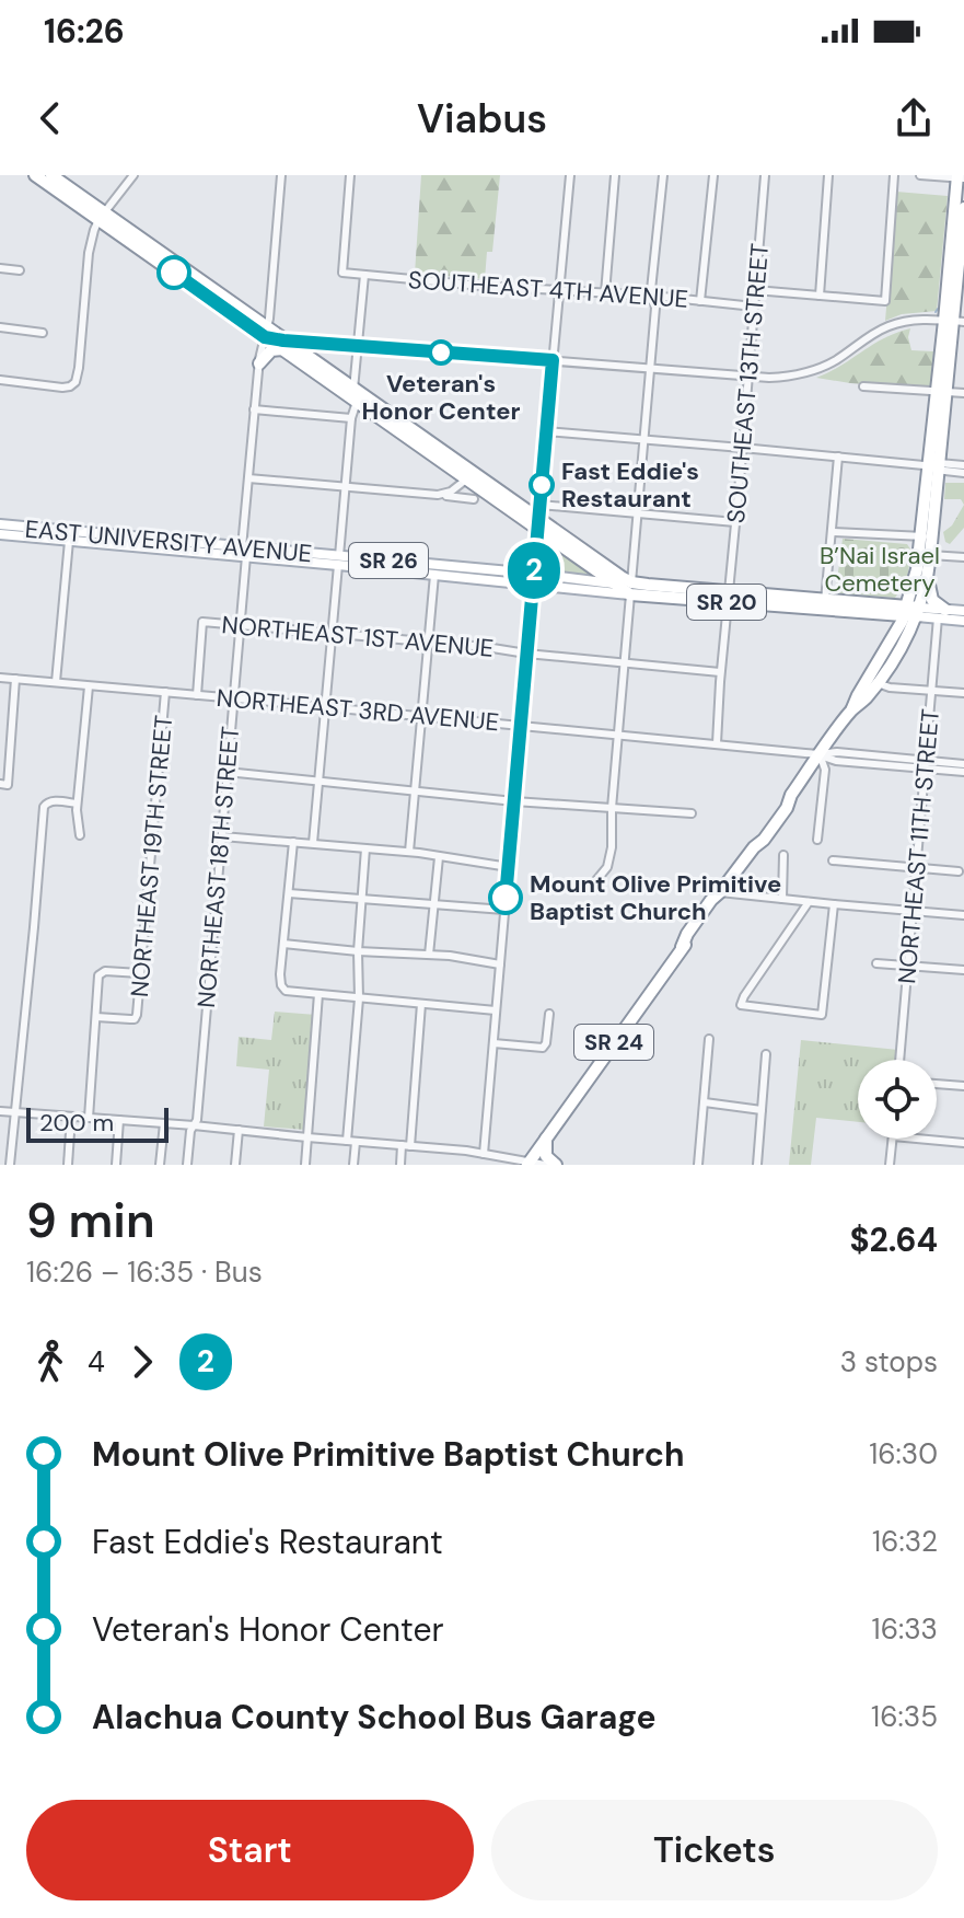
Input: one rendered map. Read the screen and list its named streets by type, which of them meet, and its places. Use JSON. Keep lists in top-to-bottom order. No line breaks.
{"streets":{"highway":["EAST UNIVERSITY AVENUE","SR 20","SR 24"],"main road":["SR 26"],"street":["SOUTHEAST 4TH AVENUE","SOUTHEAST 13TH STREET","NORTHEAST 1ST AVENUE","NORTHEAST 3RD AVENUE","NORTHEAST 11TH STREET","NORTHEAST 19TH STREET","NORTHEAST 18TH STREET"]},"crossings":[["SOUTHEAST 4TH AVENUE","SOUTHEAST 13TH STREET"],["SOUTHEAST 13TH STREET","EAST UNIVERSITY AVENUE"],["SOUTHEAST 13TH STREET","NORTHEAST 1ST AVENUE"],["SOUTHEAST 13TH STREET","NORTHEAST 3RD AVENUE"],["EAST UNIVERSITY AVENUE","SR 20"],["EAST UNIVERSITY AVENUE","NORTHEAST 11TH STREET"],["EAST UNIVERSITY AVENUE","NORTHEAST 18TH STREET"],["EAST UNIVERSITY AVENUE","SR 24"],["SR 20","NORTHEAST 18TH STREET"],["NORTHEAST 1ST AVENUE","NORTHEAST 3RD AVENUE"],["NORTHEAST 1ST AVENUE","NORTHEAST 18TH STREET"],["NORTHEAST 3RD AVENUE","NORTHEAST 11TH STREET"],["NORTHEAST 3RD AVENUE","NORTHEAST 19TH STREET"],["NORTHEAST 3RD AVENUE","NORTHEAST 18TH STREET"],["NORTHEAST 3RD AVENUE","SR 24"]],"parks":["B’Nai Israel Cemetery"],"places":["Veteran's Honor Center","Fast Eddie's Restaurant","Mount Olive Primitive Baptist Church"],"lines":["bus line 2"],"scale_bar":"200 m","page":{"status":"16:26","header":"Viabus","on_map":"2","scale":"200 m","heading":["9 min","16:26 – 16:35 · Bus","$2.64"],"legs":["4","2","3 stops"],"list":[{"name":"Mount Olive Primitive Baptist Church","value":"16:30"},{"name":"Fast Eddie's Restaurant","value":"16:32"},{"name":"Veteran's Honor Center","value":"16:33"},{"name":"Alachua County School Bus Garage","value":"16:35"}],"buttons":["Start","Tickets"]}}
